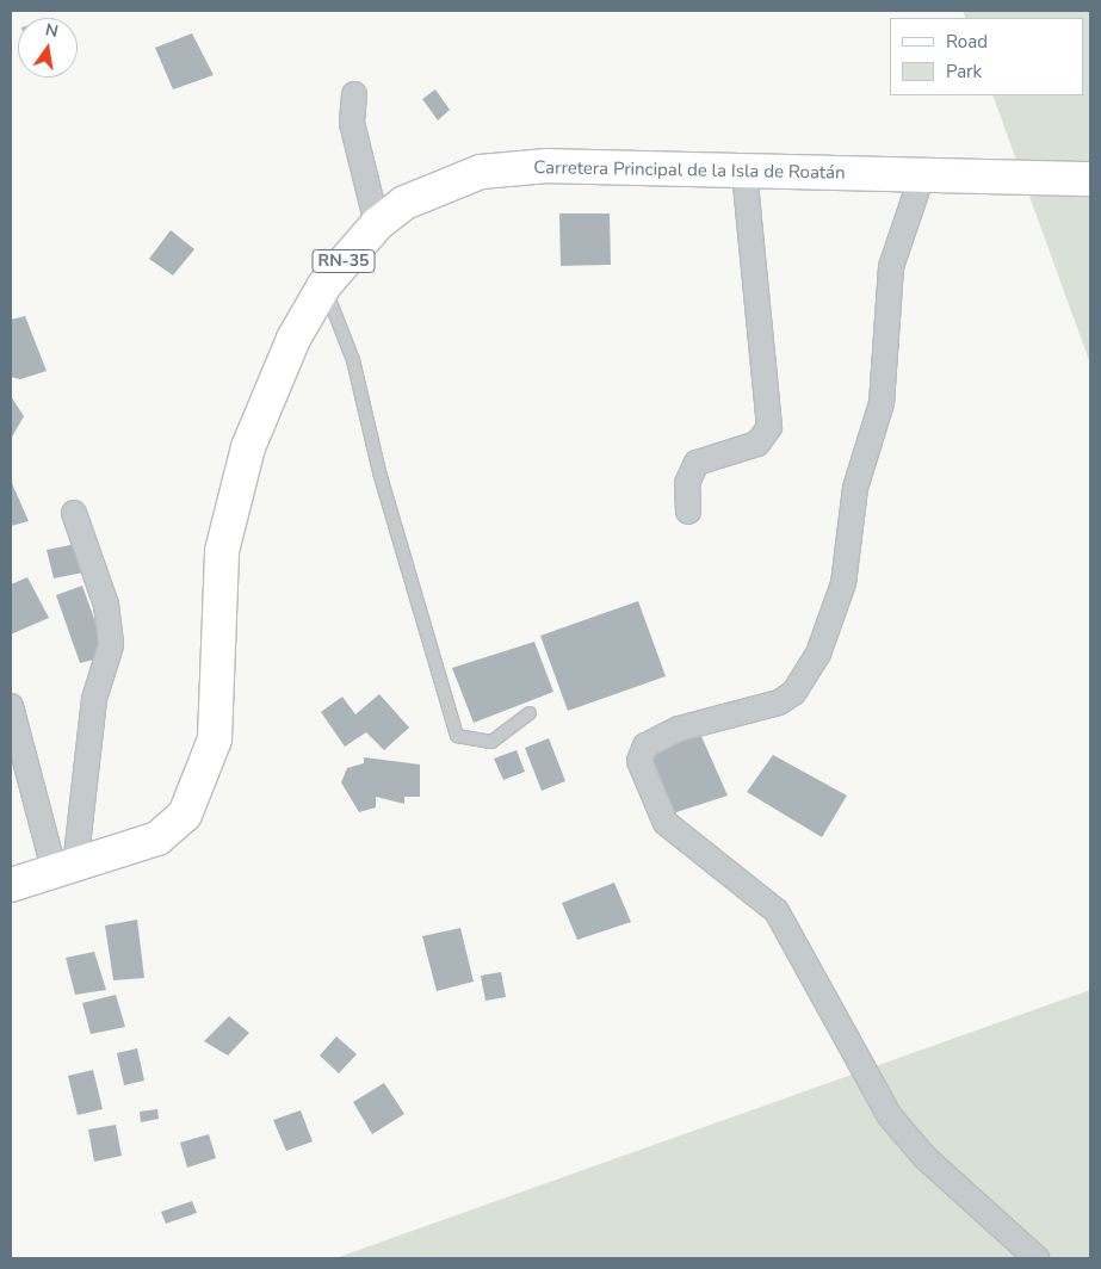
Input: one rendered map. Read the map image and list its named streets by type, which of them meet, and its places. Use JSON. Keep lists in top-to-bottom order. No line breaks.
{"streets":{"main road":["Carretera Principal de la Isla de Roatán","RN-35"]},"legend":["Road","Park"],"north":"top"}
